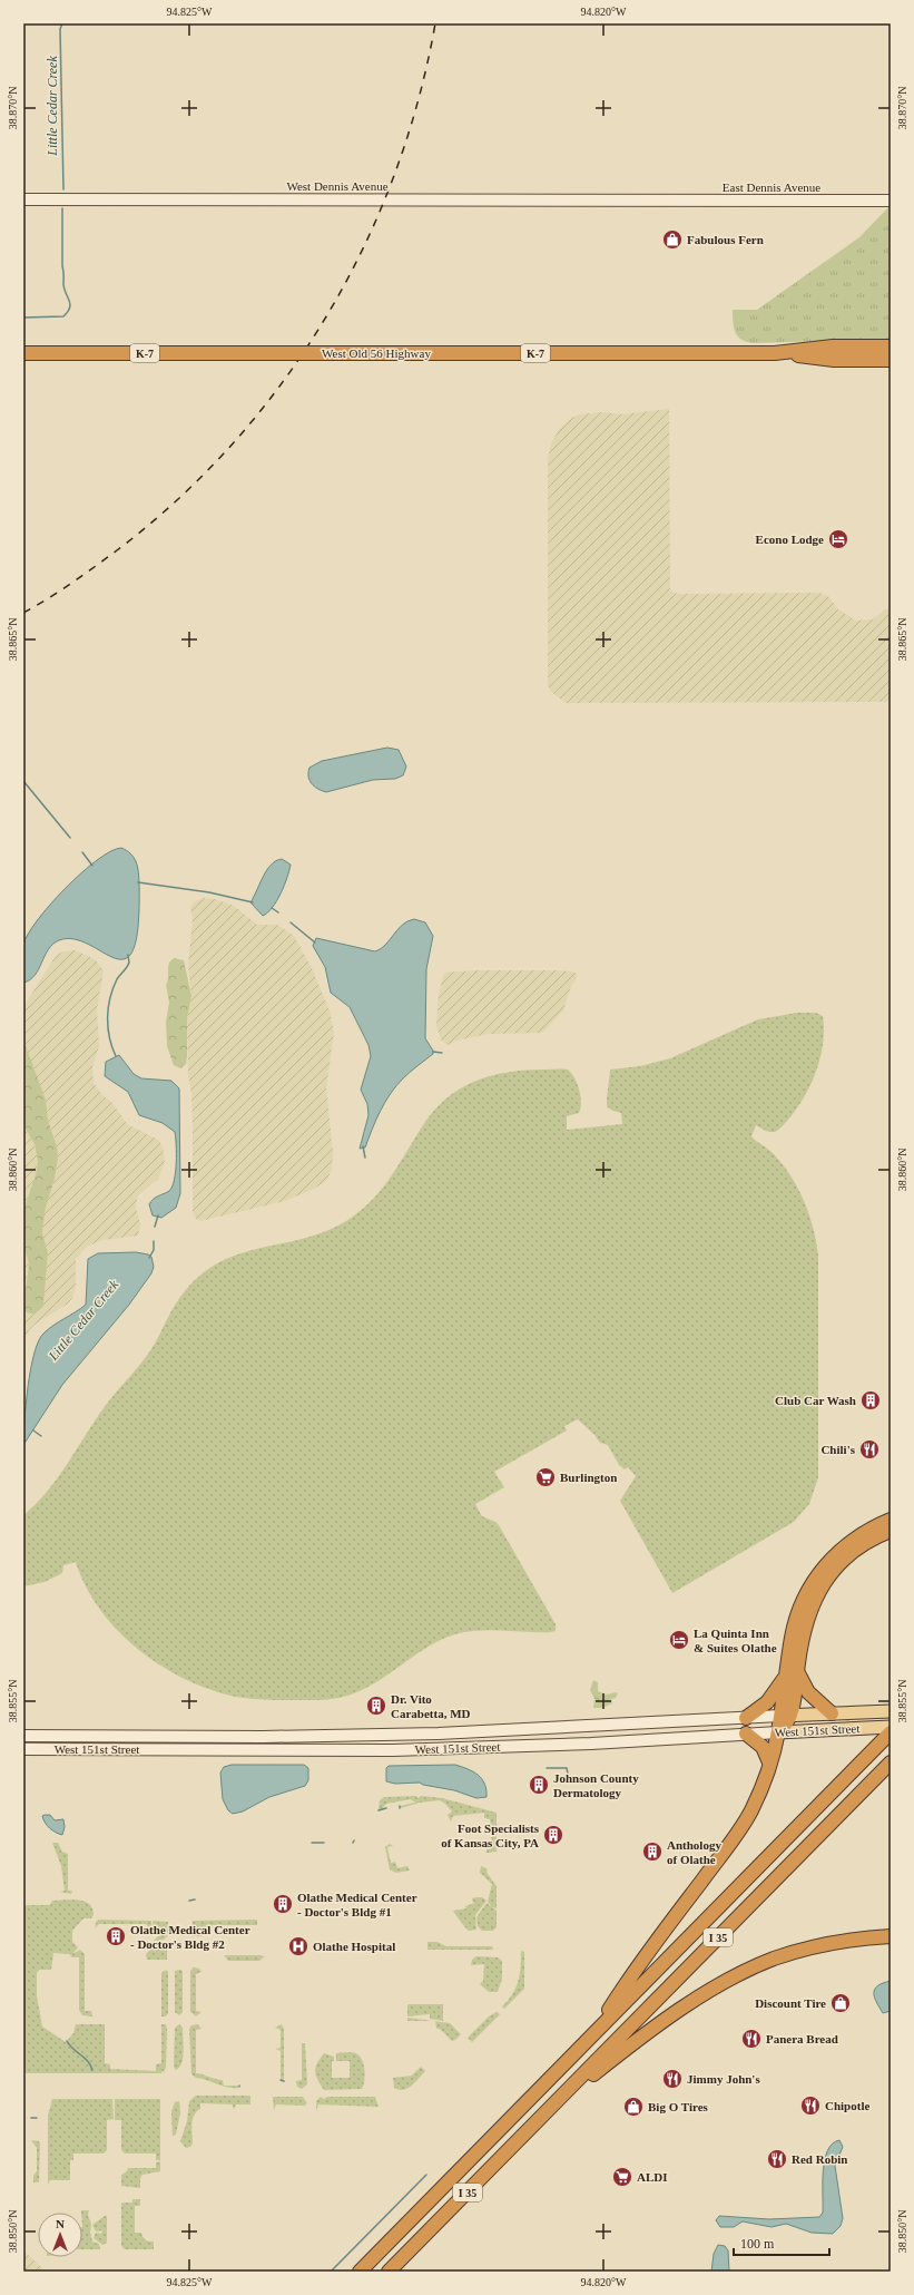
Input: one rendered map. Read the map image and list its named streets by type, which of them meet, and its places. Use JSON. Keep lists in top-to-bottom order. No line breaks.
{"streets":{"highway":["K-7","West Old 56 Highway","I 35"],"main road":["West Dennis Avenue","East Dennis Avenue","West 151st Street"]},"crossings":[["West Dennis Avenue","East Dennis Avenue"],["K-7","West Old 56 Highway"]],"water":["Little Cedar Creek"],"places":{"shop":["Fabulous Fern","Discount Tire","Big O Tires"],"hotel":["Econo Lodge","La Quinta Inn & Suites Olathe"],"building":["Club Car Wash","Dr. Vito Carabetta, MD","Johnson County Dermatology","Foot Specialists of Kansas City, PA","Anthology of Olathe","Olathe Medical Center - Doctor's Bldg #1","Olathe Medical Center - Doctor's Bldg #2"],"restaurant":["Chili's","Panera Bread","Jimmy John's","Chipotle","Red Robin"],"supermarket":["Burlington","ALDI"],"hospital":["Olathe Hospital"]},"scale_bar":"100 m","north":"top","coordinates":["94.825°W","94.820°W","38.870°N","38.865°N","38.860°N","38.855°N","38.850°N"]}
